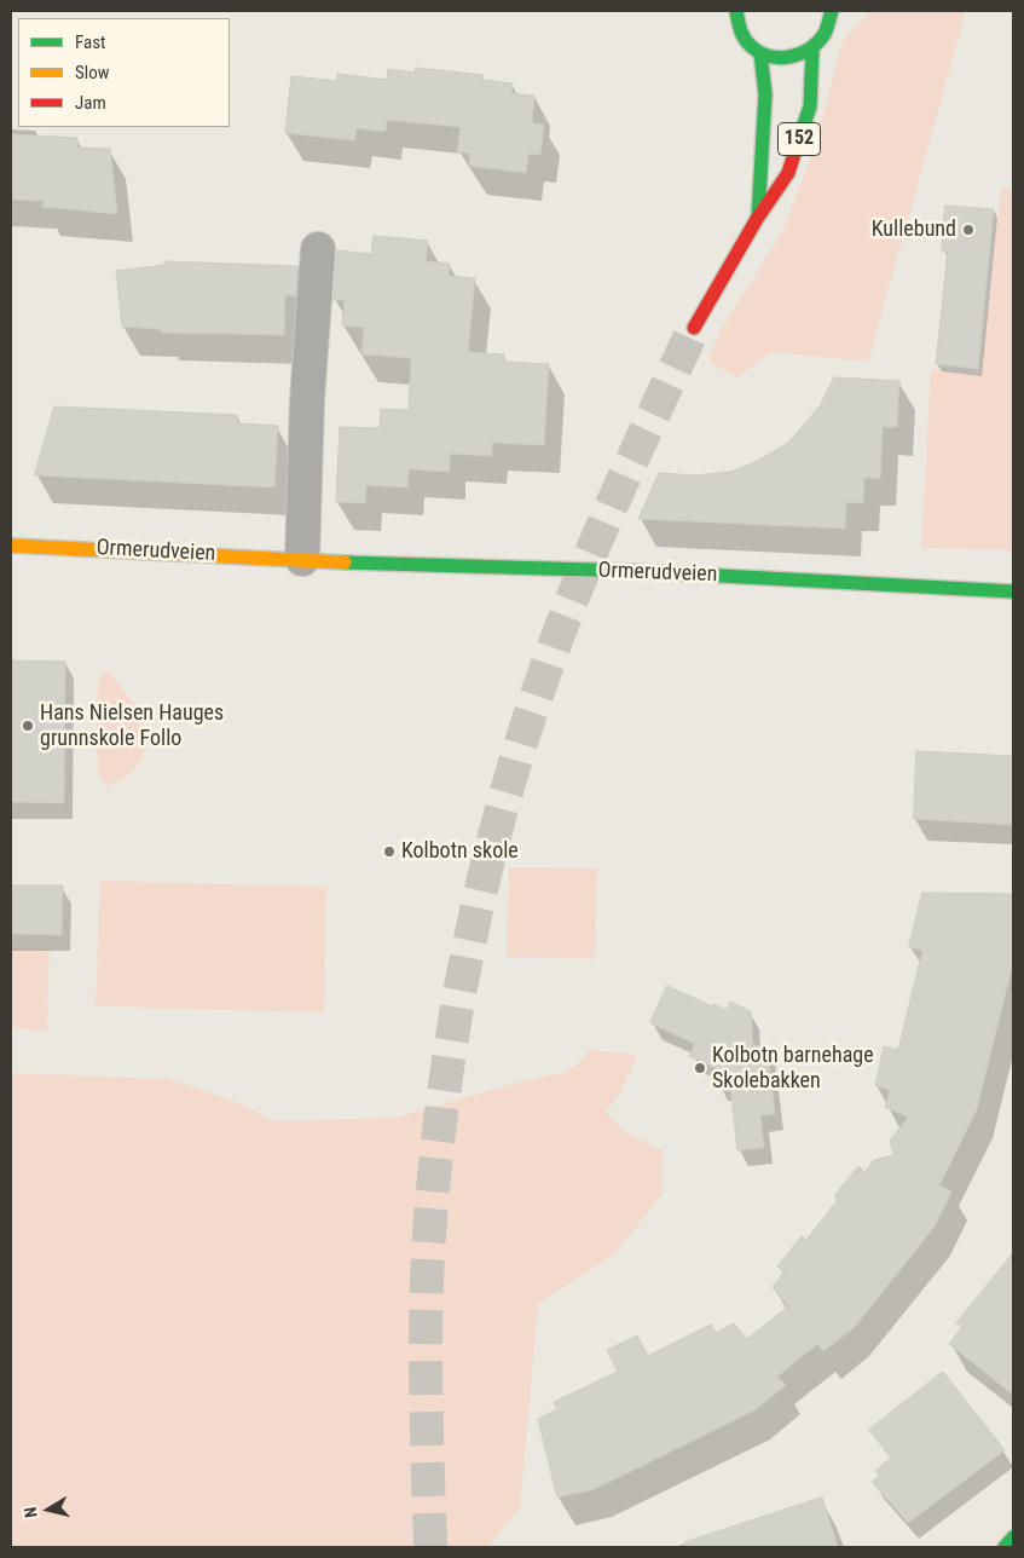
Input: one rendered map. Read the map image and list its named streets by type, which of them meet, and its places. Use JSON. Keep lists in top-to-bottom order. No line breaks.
{"streets":{"street":["152","Ormerudveien"]},"places":["Kullebund","Hans Nielsen Hauges grunnskole Follo","Kolbotn skole","Kolbotn barnehage Skolebakken"],"legend":["Fast","Slow","Jam"],"north":"left"}
